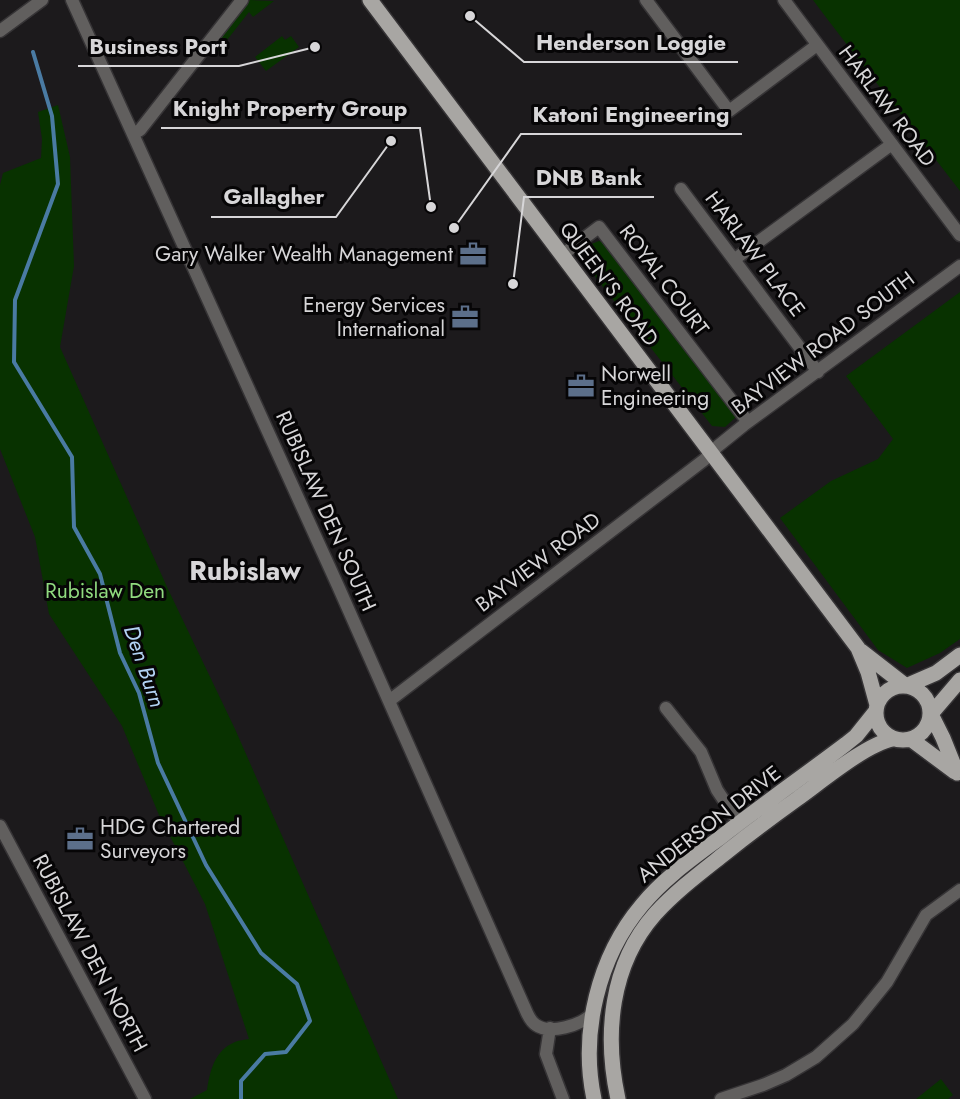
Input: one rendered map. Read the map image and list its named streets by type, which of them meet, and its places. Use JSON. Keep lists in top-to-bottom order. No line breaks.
{"streets":{"main road":["QUEEN'S ROAD","ANDERSON DRIVE"],"street":["HARLAW ROAD","HARLAW PLACE","ROYAL COURT","BAYVIEW ROAD SOUTH","RUBISLAW DEN SOUTH","BAYVIEW ROAD","RUBISLAW DEN NORTH"]},"crossings":[["HARLAW PLACE","BAYVIEW ROAD SOUTH"],["ROYAL COURT","QUEEN'S ROAD"],["ROYAL COURT","BAYVIEW ROAD SOUTH"],["QUEEN'S ROAD","BAYVIEW ROAD SOUTH"],["QUEEN'S ROAD","BAYVIEW ROAD"],["QUEEN'S ROAD","ANDERSON DRIVE"],["BAYVIEW ROAD SOUTH","BAYVIEW ROAD"],["RUBISLAW DEN SOUTH","BAYVIEW ROAD"]],"districts":["Rubislaw"],"water":["Den Burn"],"parks":["Rubislaw Den"],"places":{"other":["Henderson Loggie","Business Port","Gallagher","Knight Property Group","Katoni Engineering","DNB Bank"],"office":["Gary Walker Wealth Management","Energy Services International","Norwell Engineering","HDG Chartered Surveyors"]}}
